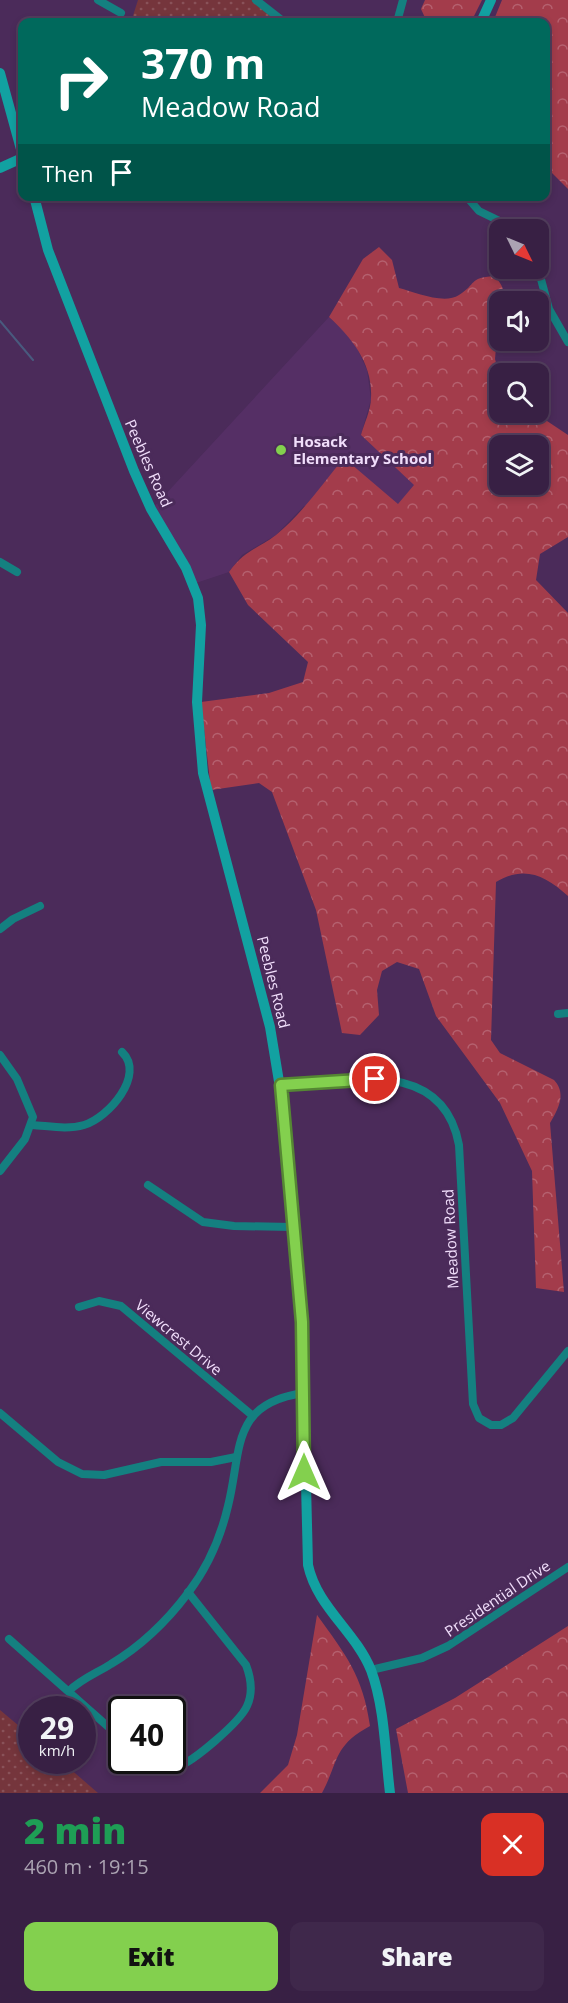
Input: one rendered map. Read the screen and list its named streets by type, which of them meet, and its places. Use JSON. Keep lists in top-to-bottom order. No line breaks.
{"streets":{"street":["Peebles Road","Meadow Road","Viewcrest Drive","Presidential Drive"]},"crossings":[["Peebles Road","Meadow Road"],["Peebles Road","Presidential Drive"]],"places":["Hosack Elementary School"],"north":"bottom right","page":{"turn":["370 m","Meadow Road"],"then":"Then","speed":"29 km/h","limit":"40","heading":["2 min","460 m · 19:15"],"buttons":["Exit","Share"]}}
